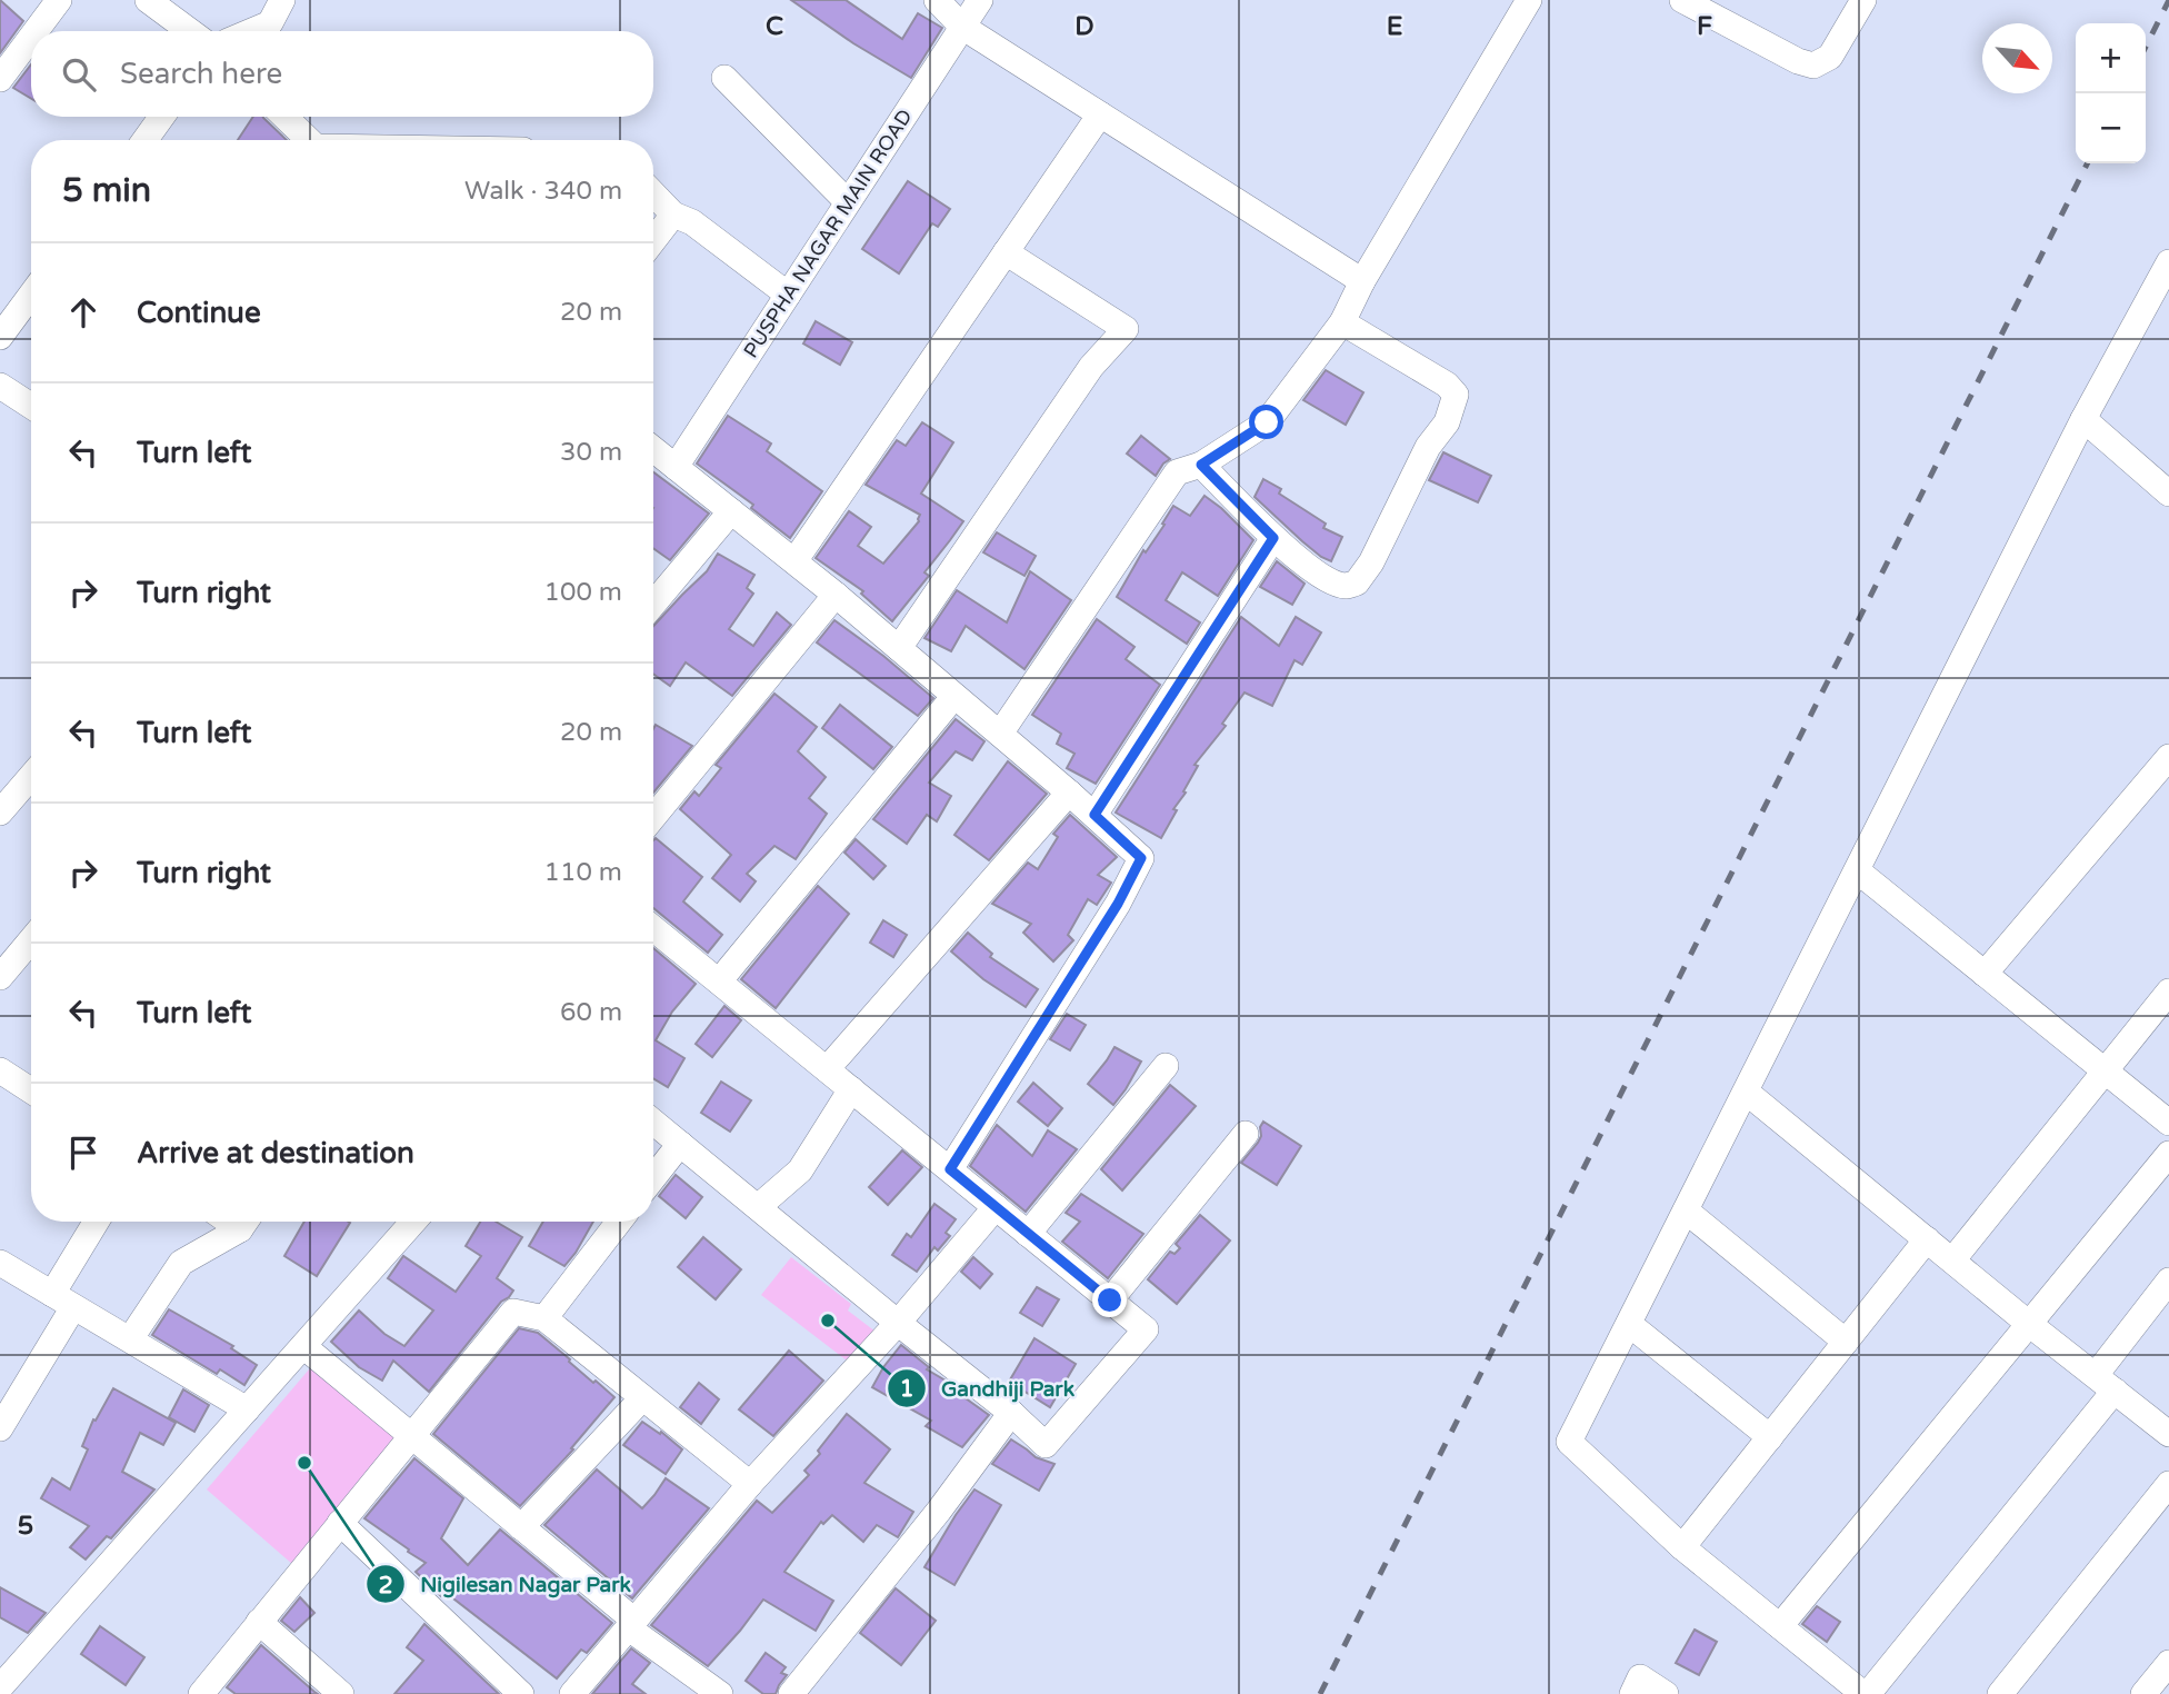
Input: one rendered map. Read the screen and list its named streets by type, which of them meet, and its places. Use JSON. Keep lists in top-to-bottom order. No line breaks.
{"streets":{"street":["PUSPHA NAGAR MAIN ROAD"]},"places":["Gandhiji Park","Nigilesan Nagar Park"],"north":"bottom right","page":{"map_buttons":["+","−"],"search":"Search here","heading":["5 min","Walk · 340 m"],"list":[["Continue","20 m"],["Turn left","30 m"],["Turn right","100 m"],["Turn left","20 m"],["Turn right","110 m"],["Turn left","60 m"],"Arrive at destination"]},"grid":{"columns":["C","D","E","F"],"rows":["5"]}}
